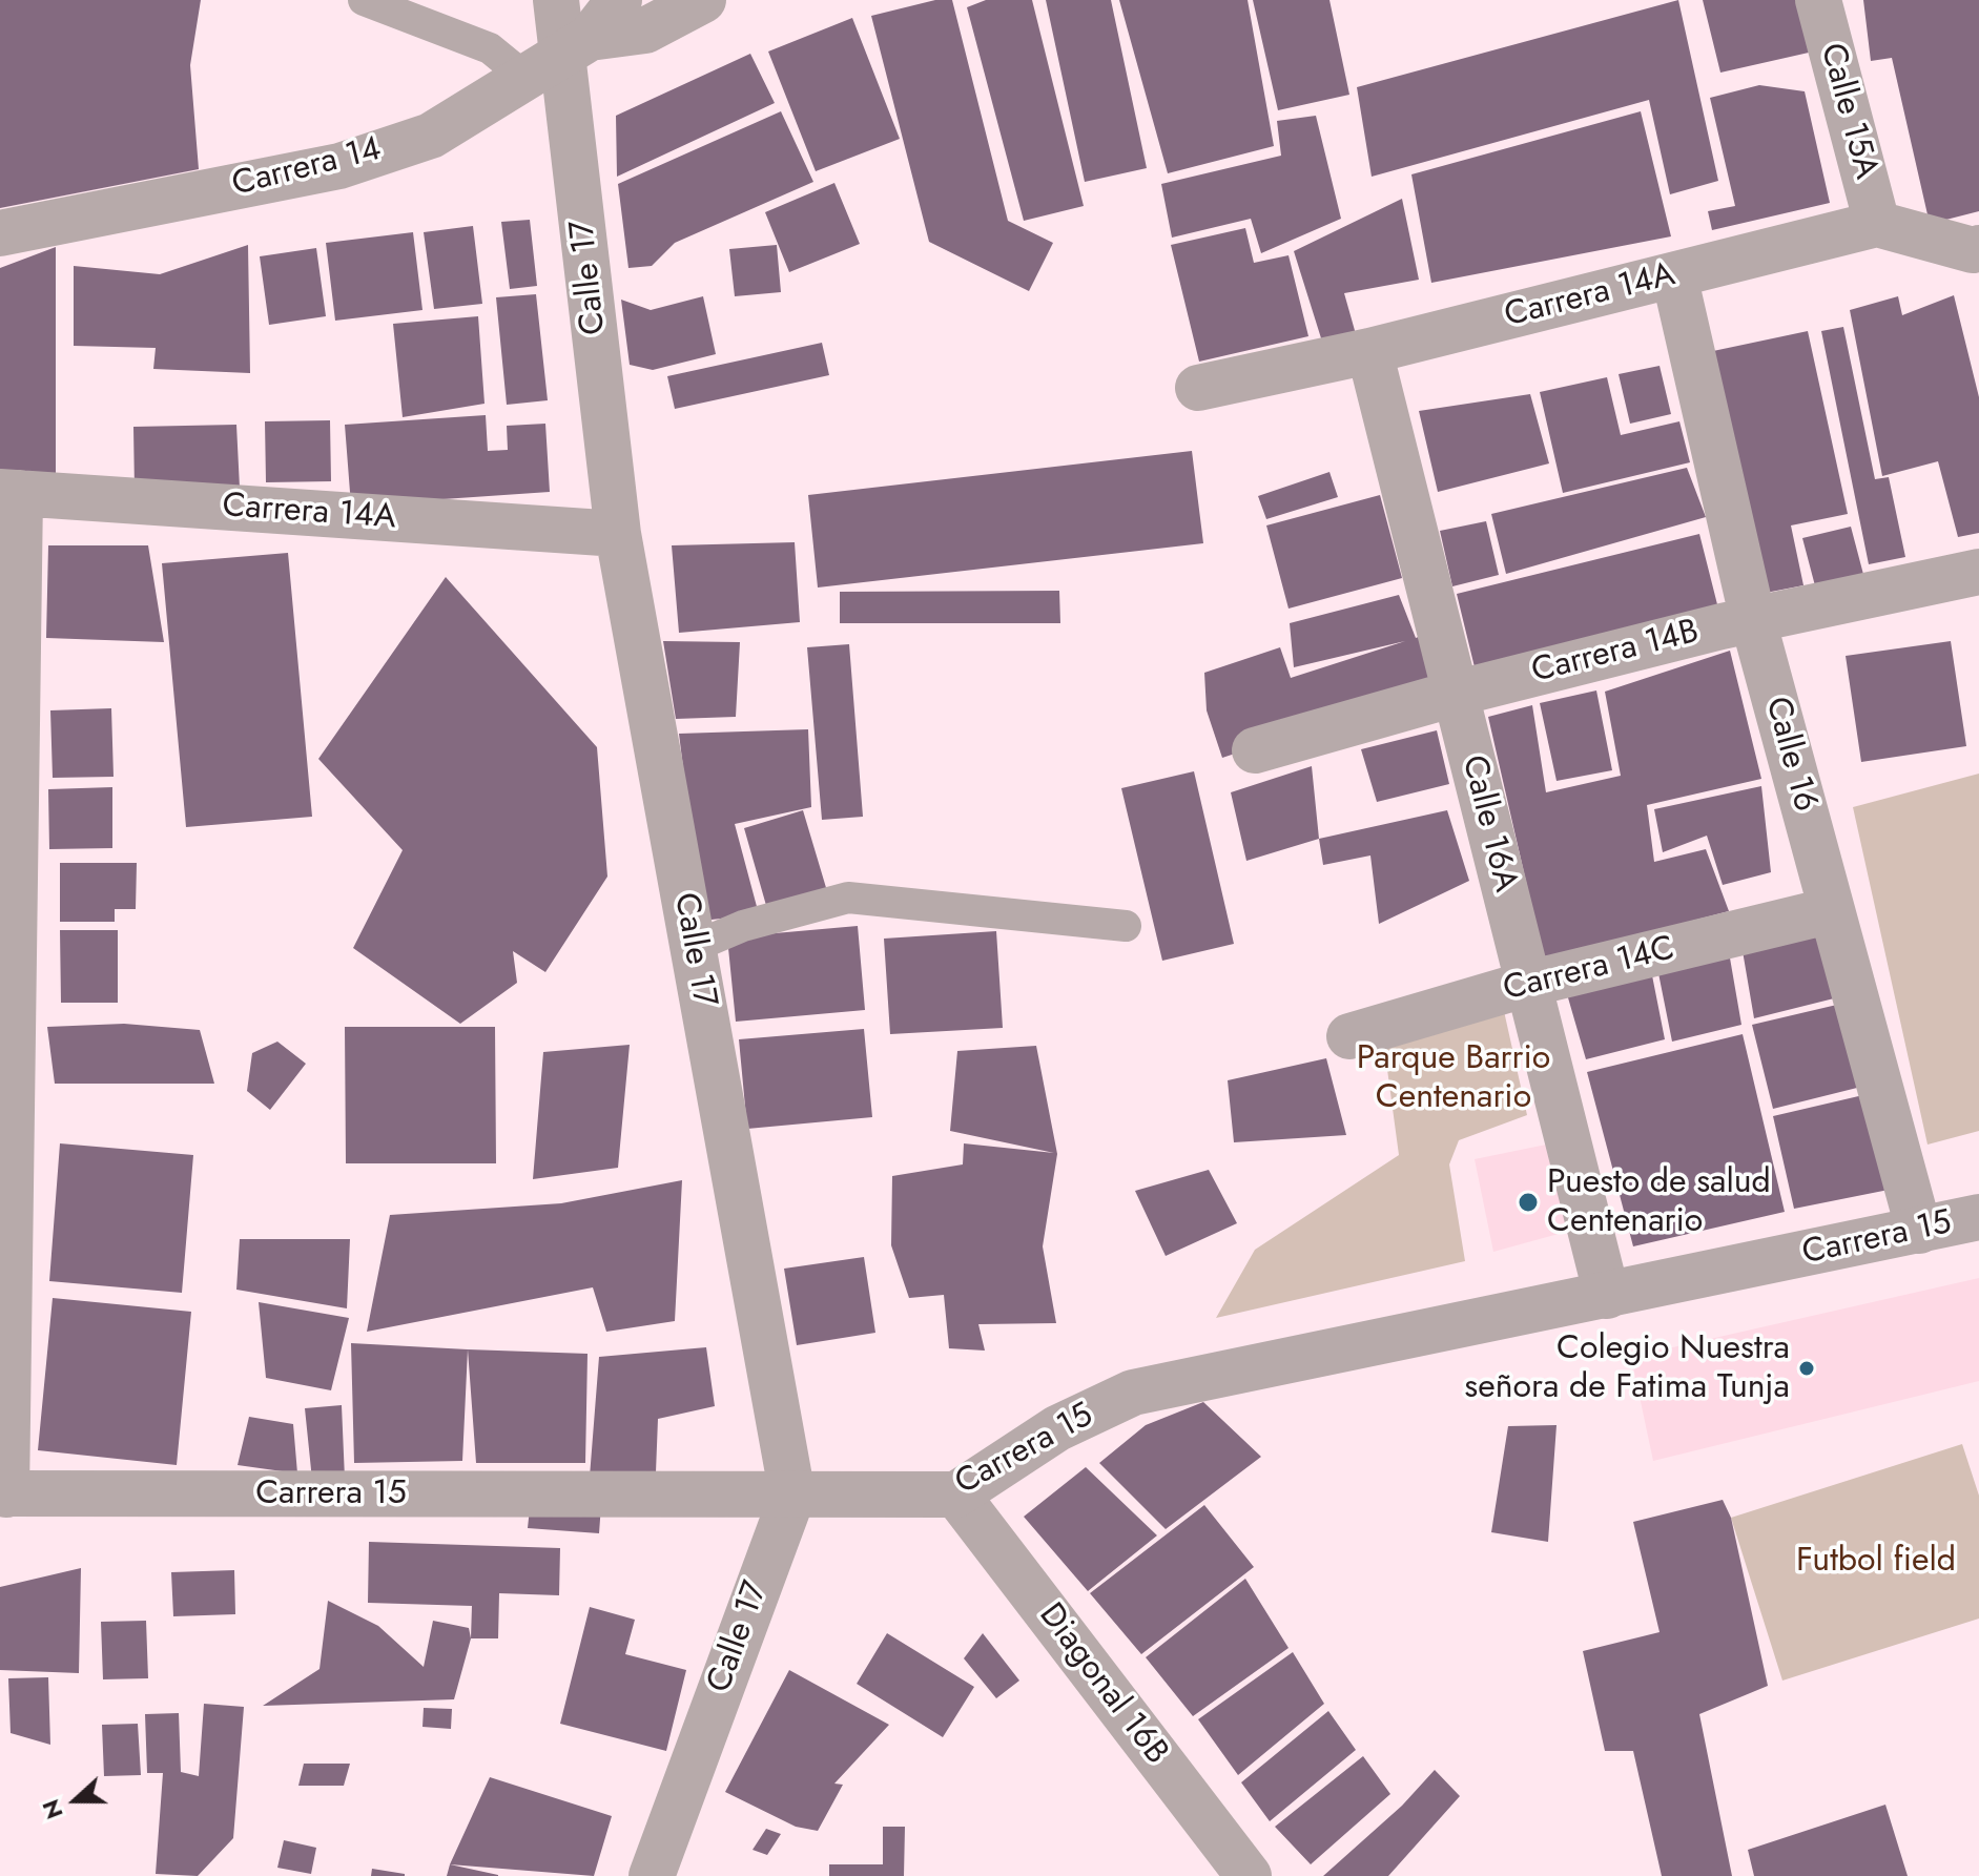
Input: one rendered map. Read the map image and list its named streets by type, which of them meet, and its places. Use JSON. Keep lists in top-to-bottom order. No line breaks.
{"streets":{"street":["Calle 15A","Carrera 14","Calle 17","Carrera 14A","Carrera 14B","Calle 16","Calle 16A","Carrera 14C","Carrera 15","Diagonal 16B"]},"crossings":[["Calle 15A","Carrera 14A"],["Carrera 14","Calle 17"],["Calle 17","Carrera 14A"],["Calle 17","Carrera 15"],["Carrera 14A","Calle 16"],["Carrera 14A","Calle 16A"],["Carrera 14B","Calle 16"],["Carrera 14B","Calle 16A"],["Calle 16","Carrera 14C"],["Calle 16","Carrera 15"],["Calle 16A","Carrera 14C"],["Calle 16A","Carrera 15"],["Carrera 15","Diagonal 16B"]],"parks":["Parque Barrio Centenario","Futbol field"],"places":["Puesto de salud Centenario","Colegio Nuestra señora de Fatima Tunja"],"north":"left"}
